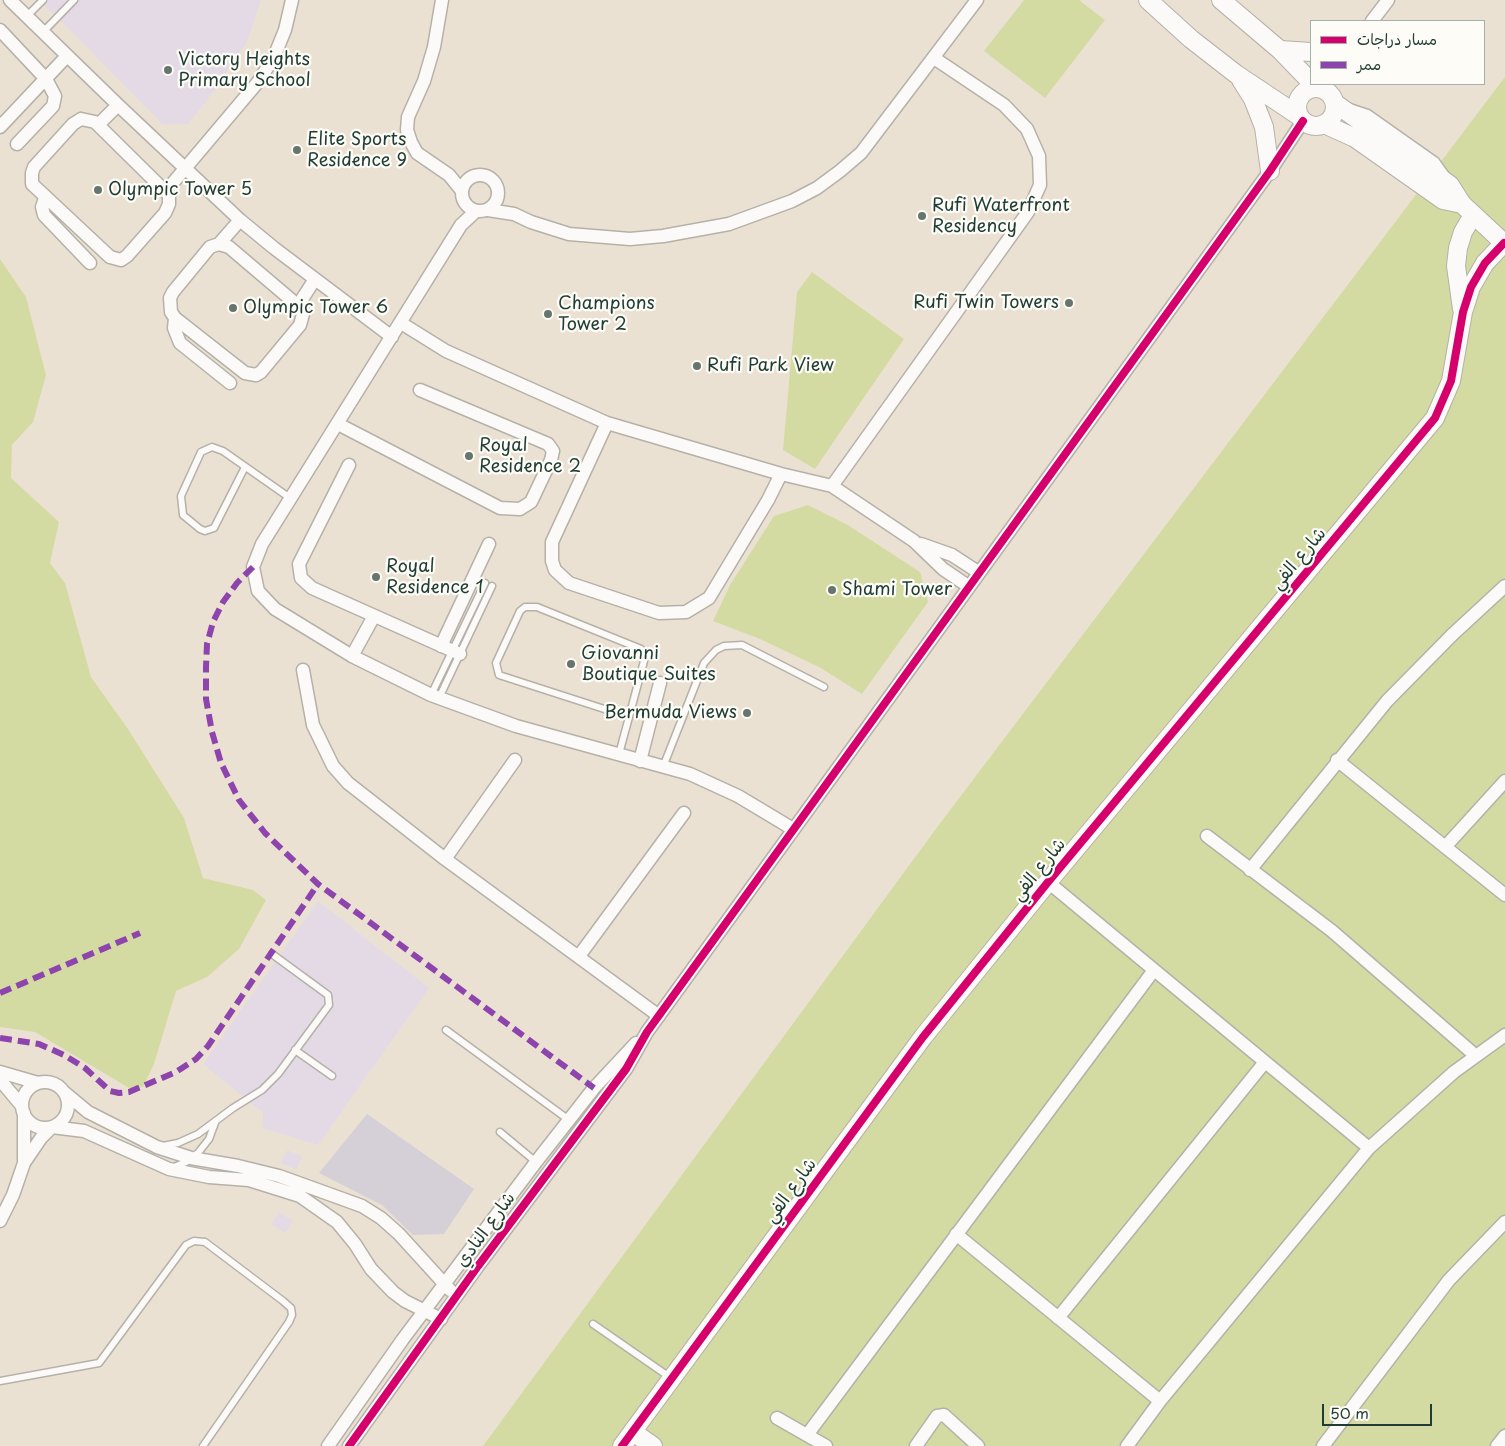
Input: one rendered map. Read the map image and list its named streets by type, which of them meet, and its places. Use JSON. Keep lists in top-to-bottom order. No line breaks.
{"streets":{"street":["شارع الفي","شارع النادي"]},"places":["Victory Heights Primary School","Elite Sports Residence 9","Olympic Tower 5","Rufi Waterfront Residency","Rufi Twin Towers","Olympic Tower 6","Champions Tower 2","Rufi Park View","Royal Residence 2","Royal Residence 1","Shami Tower","Giovanni Boutique Suites","Bermuda Views"],"legend":["مسار دراجات","ممر"],"scale_bar":"50 m"}
